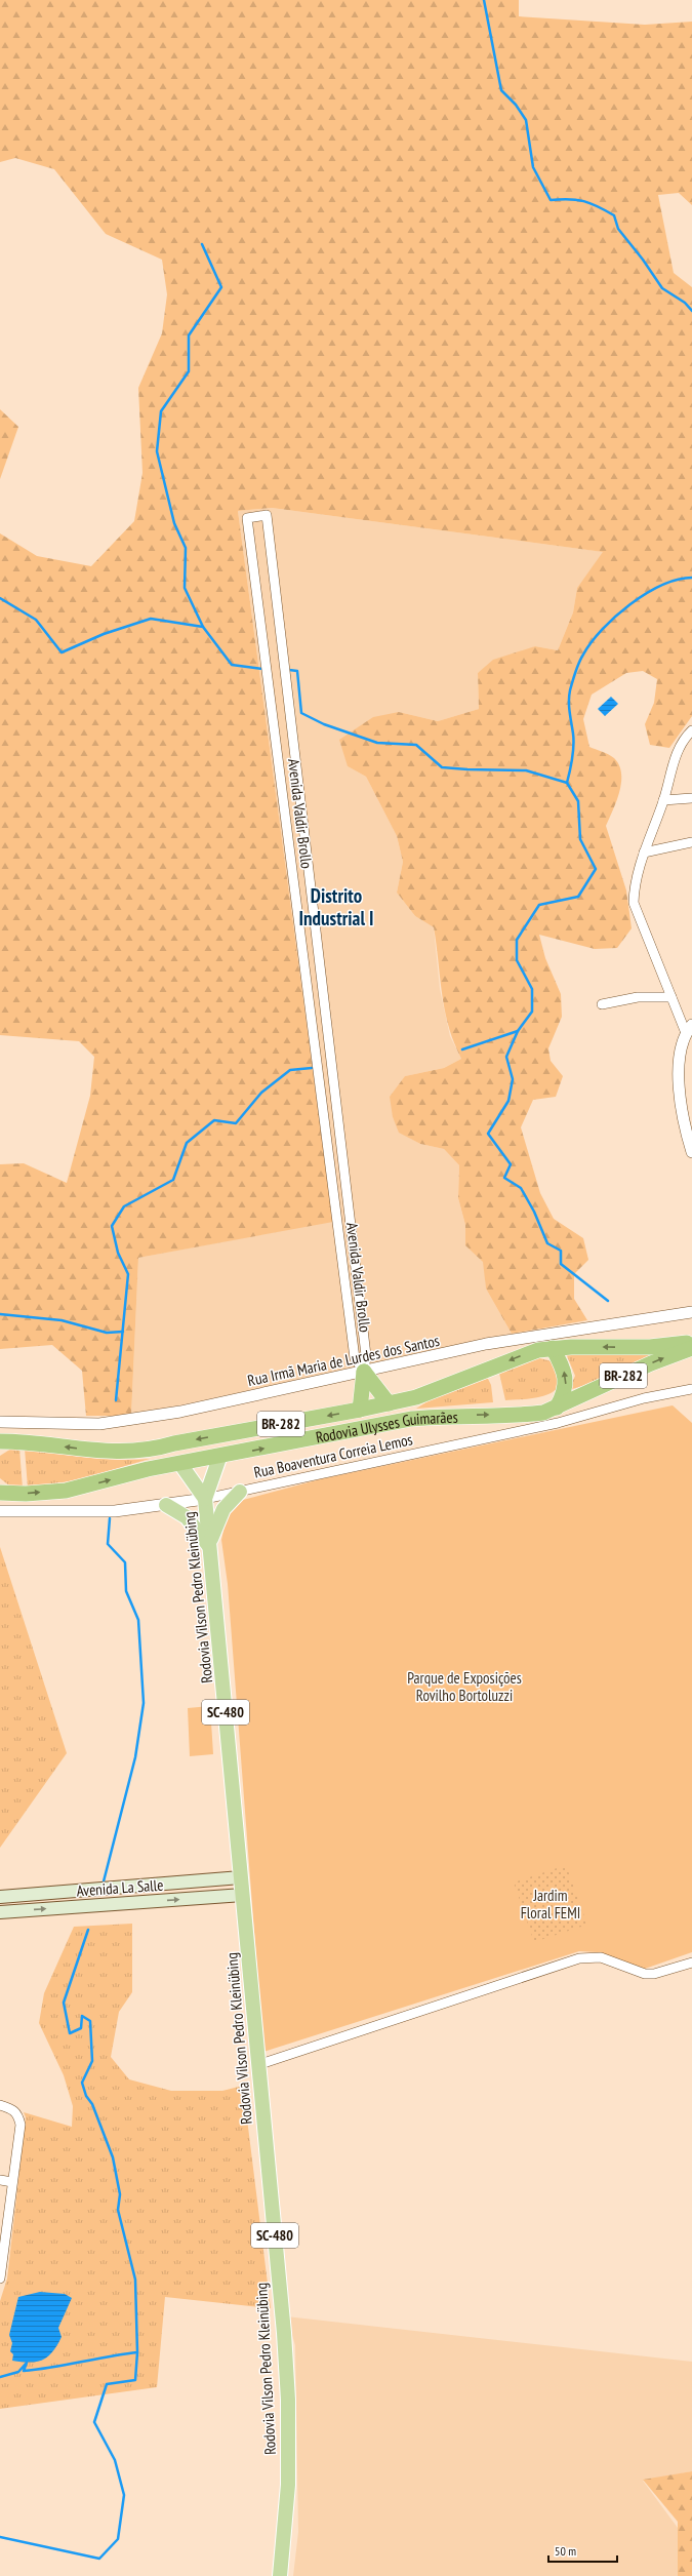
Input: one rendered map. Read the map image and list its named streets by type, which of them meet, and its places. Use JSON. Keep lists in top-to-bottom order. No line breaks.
{"streets":{"highway":["BR-282","Rodovia Ulysses Guimarães"],"main road":["Rodovia Vilson Pedro Kleinübing","SC-480","Avenida La Salle"],"street":["Avenida Valdir Brollo","Rua Irmã Maria de Lurdes dos Santos","Rua Boaventura Correia Lemos"]},"crossings":[["Avenida Valdir Brollo","Rua Irmã Maria de Lurdes dos Santos"],["Rodovia Ulysses Guimarães","Rodovia Vilson Pedro Kleinübing"],["Rua Boaventura Correia Lemos","Rodovia Vilson Pedro Kleinübing"],["Rodovia Vilson Pedro Kleinübing","Avenida La Salle"]],"districts":["Distrito Industrial I"],"parks":["Parque de Exposições Rovilho Bortoluzzi","Jardim Floral FEMI"],"scale_bar":"50 m"}
